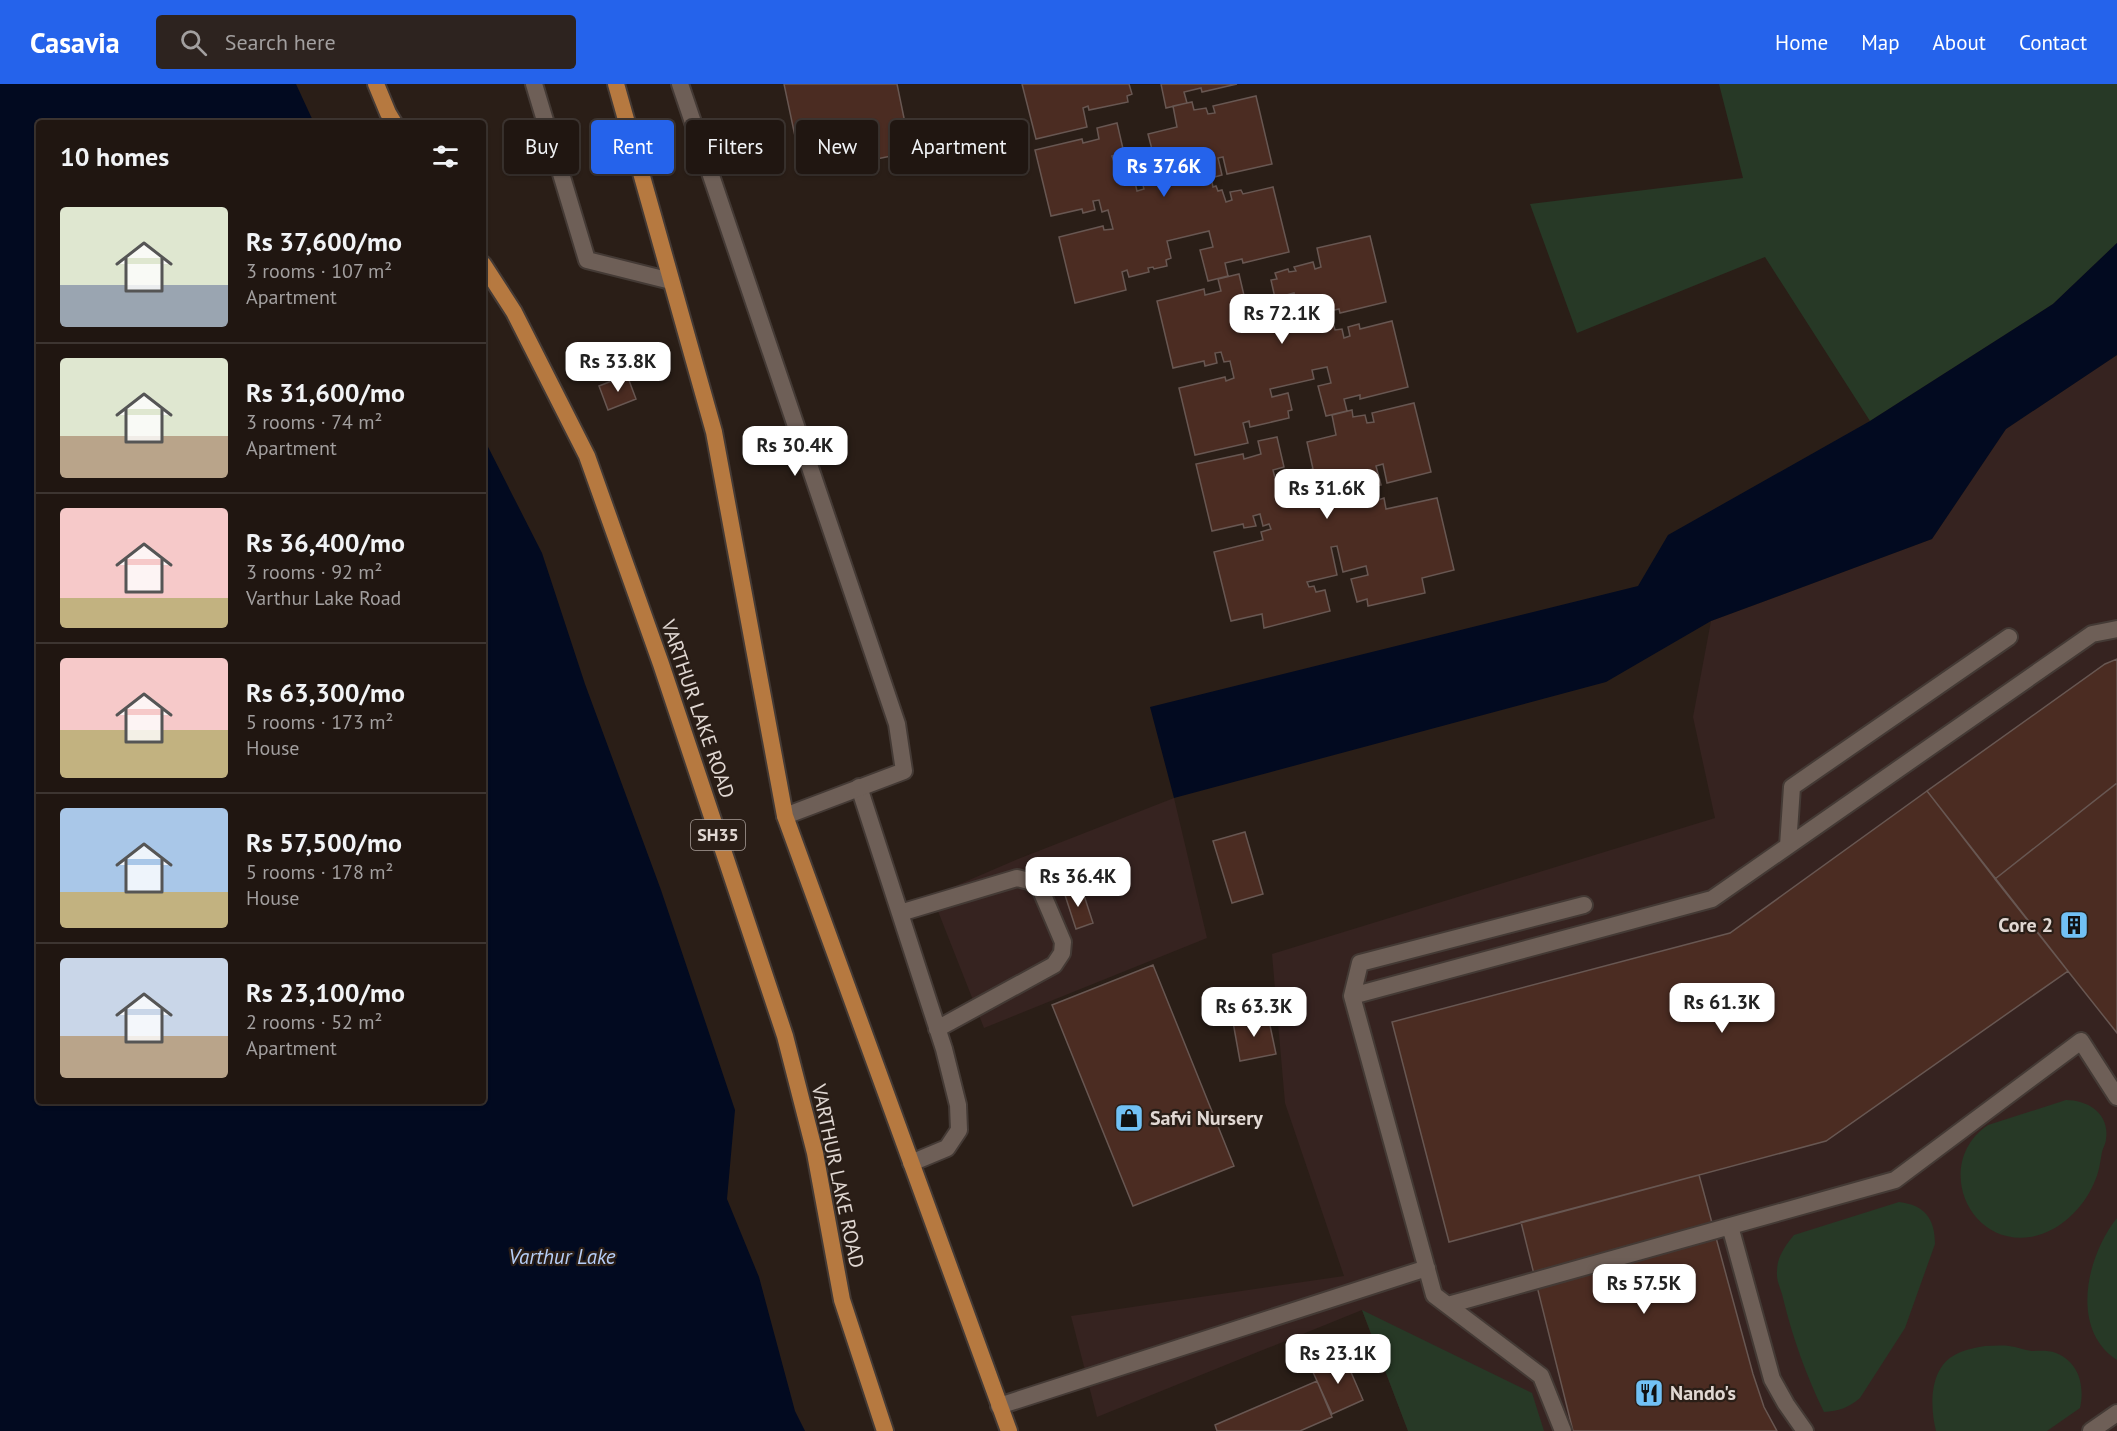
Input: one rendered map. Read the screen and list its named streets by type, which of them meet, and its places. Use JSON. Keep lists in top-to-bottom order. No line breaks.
{"streets":{"main road":["VARTHUR LAKE ROAD","SH35"]},"water":["Varthur Lake"],"places":{"building":["Core 2"],"shop":["Safvi Nursery"],"restaurant":["Nando's"]},"page":{"header":"Casavia","search":"Search here","nav":["Home","Map","About","Contact"],"chip":["Buy","Rent","Filters","New","Apartment"],"heading":"10 homes","price":["Rs 37.6K","Rs 72.1K","Rs 33.8K","Rs 30.4K","Rs 31.6K","Rs 36.4K","Rs 61.3K","Rs 63.3K","Rs 57.5K","Rs 23.1K"],"list":[{"name":"Rs 37,600/mo","note":"3 rooms · 107 m² · Apartment"},{"name":"Rs 31,600/mo","note":"3 rooms · 74 m² · Apartment"},{"name":"Rs 36,400/mo","note":"3 rooms · 92 m² · Varthur Lake Road"},{"name":"Rs 63,300/mo","note":"5 rooms · 173 m² · House"},{"name":"Rs 57,500/mo","note":"5 rooms · 178 m² · House"},{"name":"Rs 23,100/mo","note":"2 rooms · 52 m² · Apartment"}]}}
